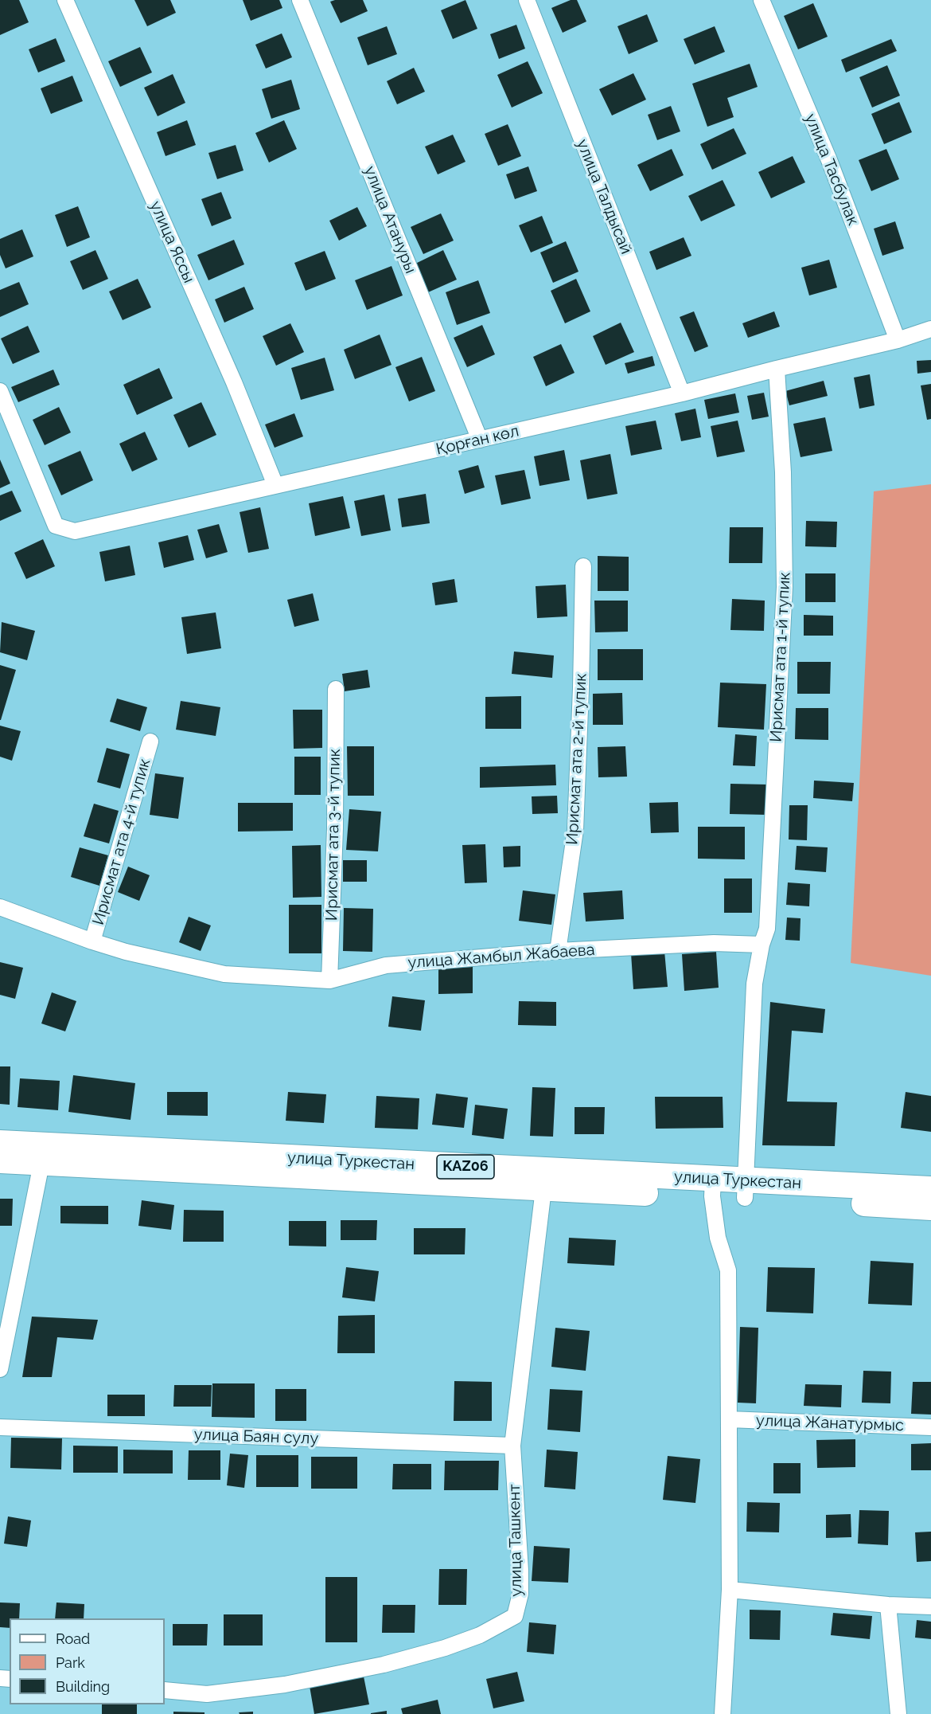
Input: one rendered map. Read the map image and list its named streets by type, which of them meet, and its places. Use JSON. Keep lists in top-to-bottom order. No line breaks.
{"streets":{"highway":["улица Туркестан","KАZ06"],"street":["улица Тасбулак","улица Талдысай","улица Атануры","улица Яссы","Қорған көл","Ирисмат ата 1-й тупик","Ирисмат ата 2-й тупик","Ирисмат ата 3-й тупик","Ирисмат ата 4-й тупик","улица Жамбыл Жабаева","улица Жанатурмыс","улица Баян сулу","улица Ташкент"]},"crossings":[["улица Тасбулак","Қорған көл"],["улица Талдысай","Қорған көл"],["улица Атануры","Қорған көл"],["улица Яссы","Қорған көл"],["Қорған көл","Ирисмат ата 1-й тупик"],["Ирисмат ата 1-й тупик","улица Жамбыл Жабаева"],["Ирисмат ата 2-й тупик","улица Жамбыл Жабаева"],["Ирисмат ата 3-й тупик","улица Жамбыл Жабаева"],["Ирисмат ата 4-й тупик","улица Жамбыл Жабаева"],["улица Туркестан","улица Ташкент"],["улица Баян сулу","улица Ташкент"]],"legend":["Road","Park","Building"]}
